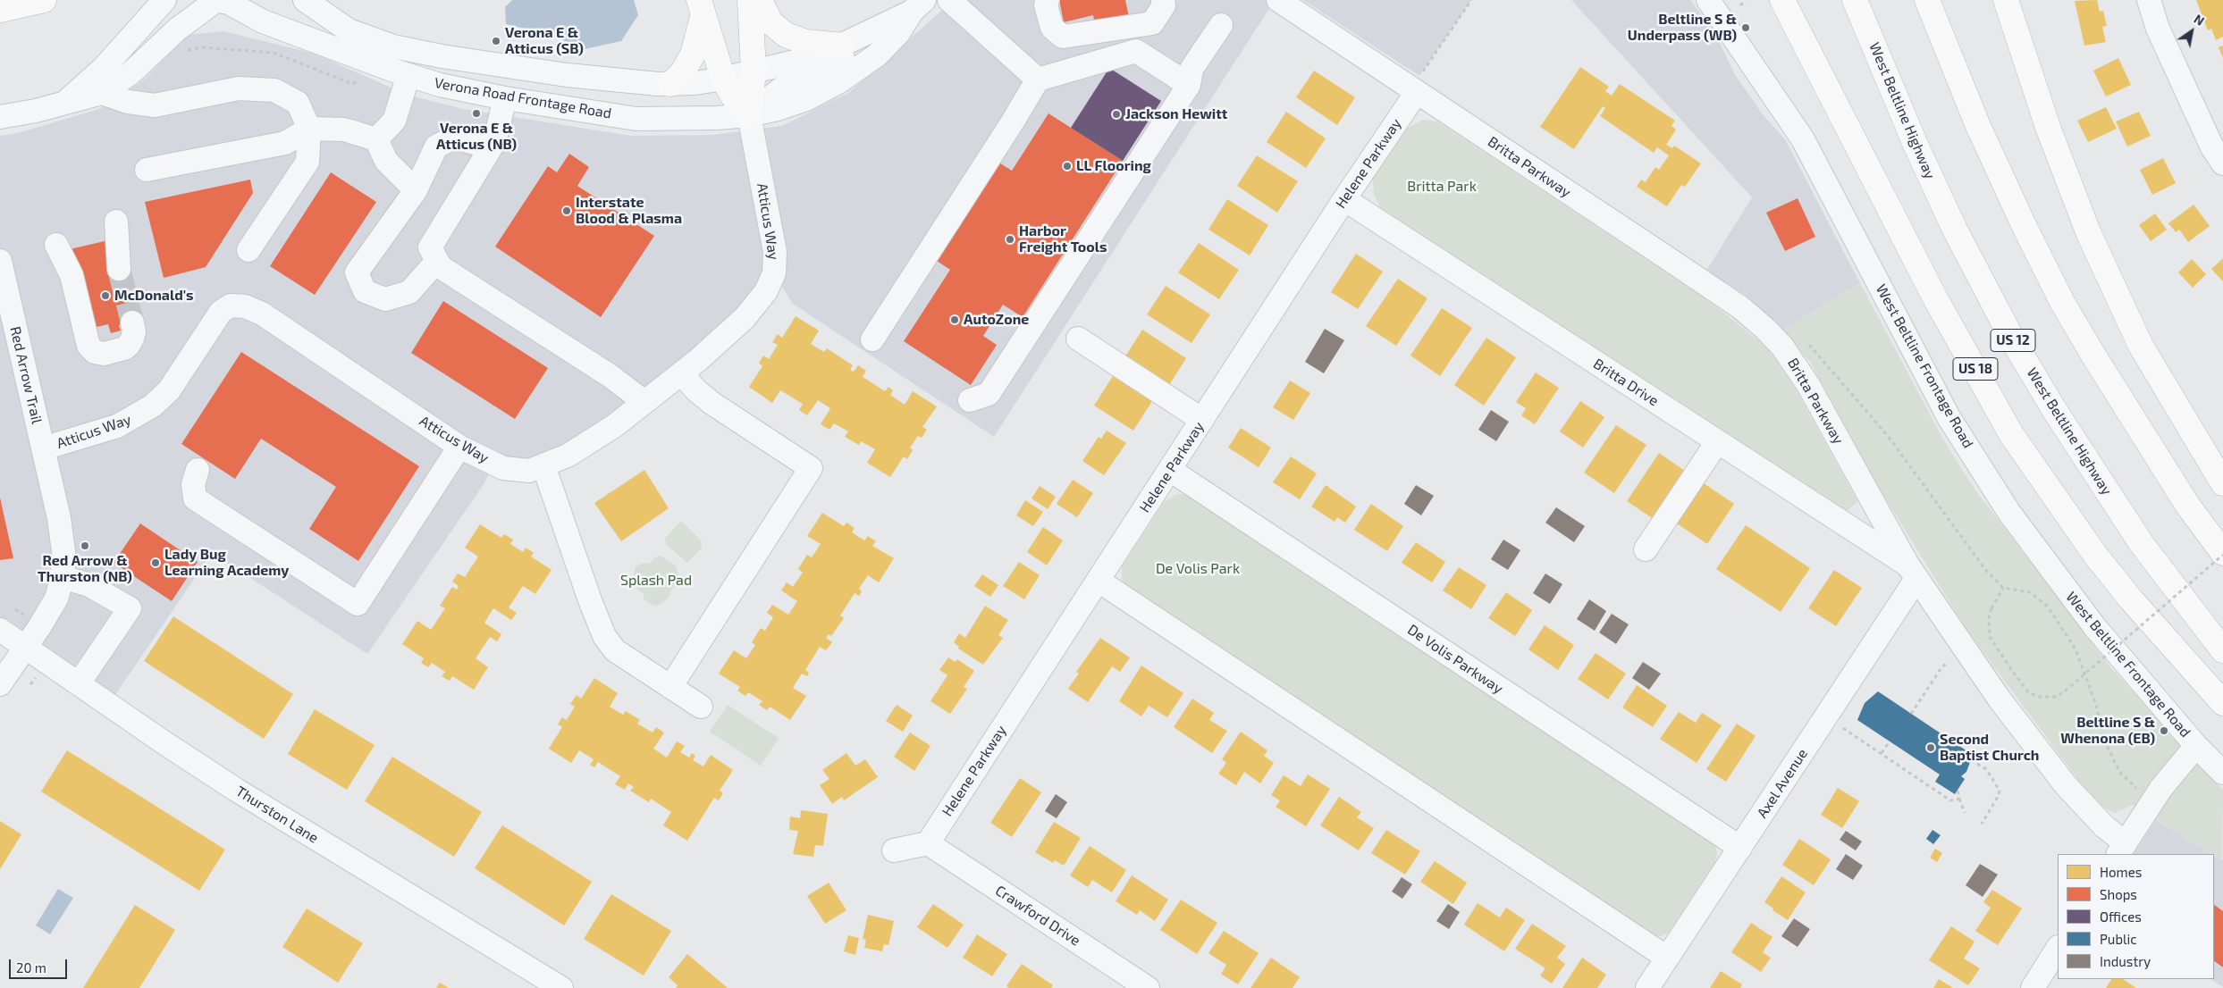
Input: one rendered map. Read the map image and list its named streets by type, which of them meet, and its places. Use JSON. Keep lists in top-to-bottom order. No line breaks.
{"streets":{"highway":["West Beltline Highway","US 12","US 18"],"street":["Verona Road Frontage Road","Helene Parkway","Britta Parkway","Atticus Way","West Beltline Frontage Road","Red Arrow Trail","Britta Drive","De Volis Parkway","Axel Avenue","Thurston Lane","Crawford Drive"]},"crossings":[["Verona Road Frontage Road","Atticus Way"],["Helene Parkway","Britta Parkway"],["Helene Parkway","Britta Drive"],["Helene Parkway","De Volis Parkway"],["Helene Parkway","Crawford Drive"],["Britta Parkway","Britta Drive"],["Britta Parkway","Axel Avenue"],["Atticus Way","Red Arrow Trail"],["Red Arrow Trail","Thurston Lane"],["Britta Drive","Axel Avenue"],["De Volis Parkway","Axel Avenue"]],"parks":["Britta Park","De Volis Park","Splash Pad"],"places":["Beltline S & Underpass (WB)","Verona E & Atticus (SB)","Verona E & Atticus (NB)","Jackson Hewitt","LL Flooring","Interstate Blood & Plasma","Harbor Freight Tools","McDonald's","AutoZone","Red Arrow & Thurston (NB)","Lady Bug Learning Academy","Beltline S & Whenona (EB)","Second Baptist Church"],"legend":["Homes","Shops","Offices","Public","Industry"],"scale_bar":"20 m","north":"top right"}
